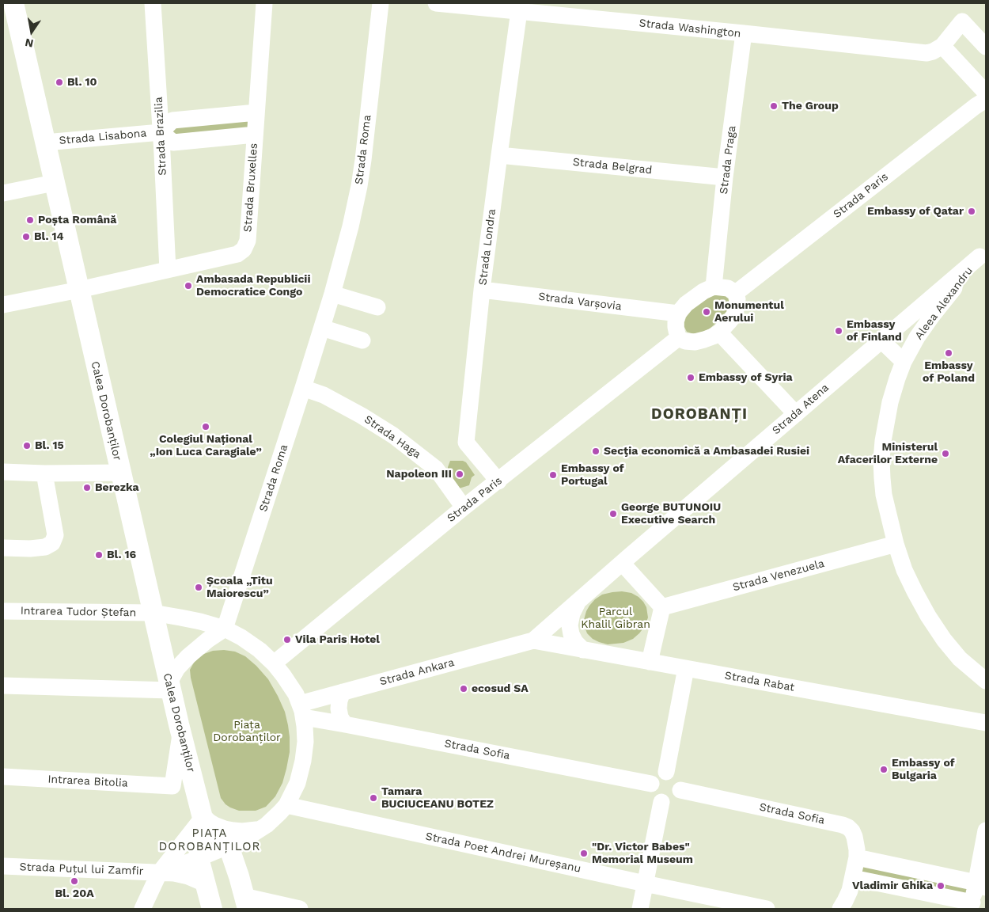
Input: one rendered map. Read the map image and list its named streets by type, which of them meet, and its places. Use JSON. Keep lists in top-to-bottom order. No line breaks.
{"streets":{"main road":["Calea Dorobanților"],"street":["Strada Washington","Strada Brazilia","Strada Lisabona","Strada Roma","Strada Praga","Strada Belgrad","Strada Bruxelles","Strada Paris","Strada Londra","Strada Varșovia","Aleea Alexandru","Strada Atena","Strada Haga","Strada Venezuela","Intrarea Tudor Ștefan","Strada Ankara","Strada Rabat","Strada Sofia","Intrarea Bitolia","Strada Poet Andrei Mureșanu","Strada Puțul lui Zamfir"]},"crossings":[["Strada Washington","Strada Praga"],["Strada Washington","Strada Londra"],["Strada Brazilia","Strada Lisabona"],["Strada Brazilia","Strada Bruxelles"],["Strada Lisabona","Strada Bruxelles"],["Strada Lisabona","Calea Dorobanților"],["Strada Roma","Strada Haga"],["Strada Praga","Strada Belgrad"],["Strada Praga","Strada Paris"],["Strada Praga","Strada Varșovia"],["Strada Belgrad","Strada Londra"],["Strada Bruxelles","Calea Dorobanților"],["Strada Paris","Strada Londra"],["Strada Paris","Strada Varșovia"],["Strada Paris","Strada Haga"],["Strada Londra","Strada Varșovia"],["Aleea Alexandru","Strada Atena"],["Aleea Alexandru","Strada Venezuela"],["Strada Atena","Strada Ankara"],["Strada Atena","Strada Rabat"],["Calea Dorobanților","Intrarea Tudor Ștefan"],["Calea Dorobanților","Intrarea Bitolia"],["Calea Dorobanților","Strada Puțul lui Zamfir"],["Strada Ankara","Strada Rabat"],["Strada Ankara","Strada Sofia"]],"districts":["DOROBANȚI","PIAȚA DOROBANȚILOR"],"parks":["Parcul Khalil Gibran","Piața Dorobanților"],"places":["Bl. 10","The Group","Embassy of Qatar","Poșta Română","Bl. 14","Ambasada Republicii Democratice Congo","Monumentul Aerului","Embassy of Finland","Embassy of Poland","Embassy of Syria","Colegiul Național „Ion Luca Caragiale”","Bl. 15","Secţia economică a Ambasadei Rusiei","Ministerul Afacerilor Externe","Napoleon III","Embassy of Portugal","Berezka","George BUTUNOIU Executive Search","Bl. 16","Școala „Titu Maiorescu”","Vila Paris Hotel","ecosud SA","Embassy of Bulgaria","Tamara BUCIUCEANU BOTEZ","\"Dr. Victor Babes\" Memorial Museum","Bl. 20A","Vladimir Ghika"],"north":"bottom"}
